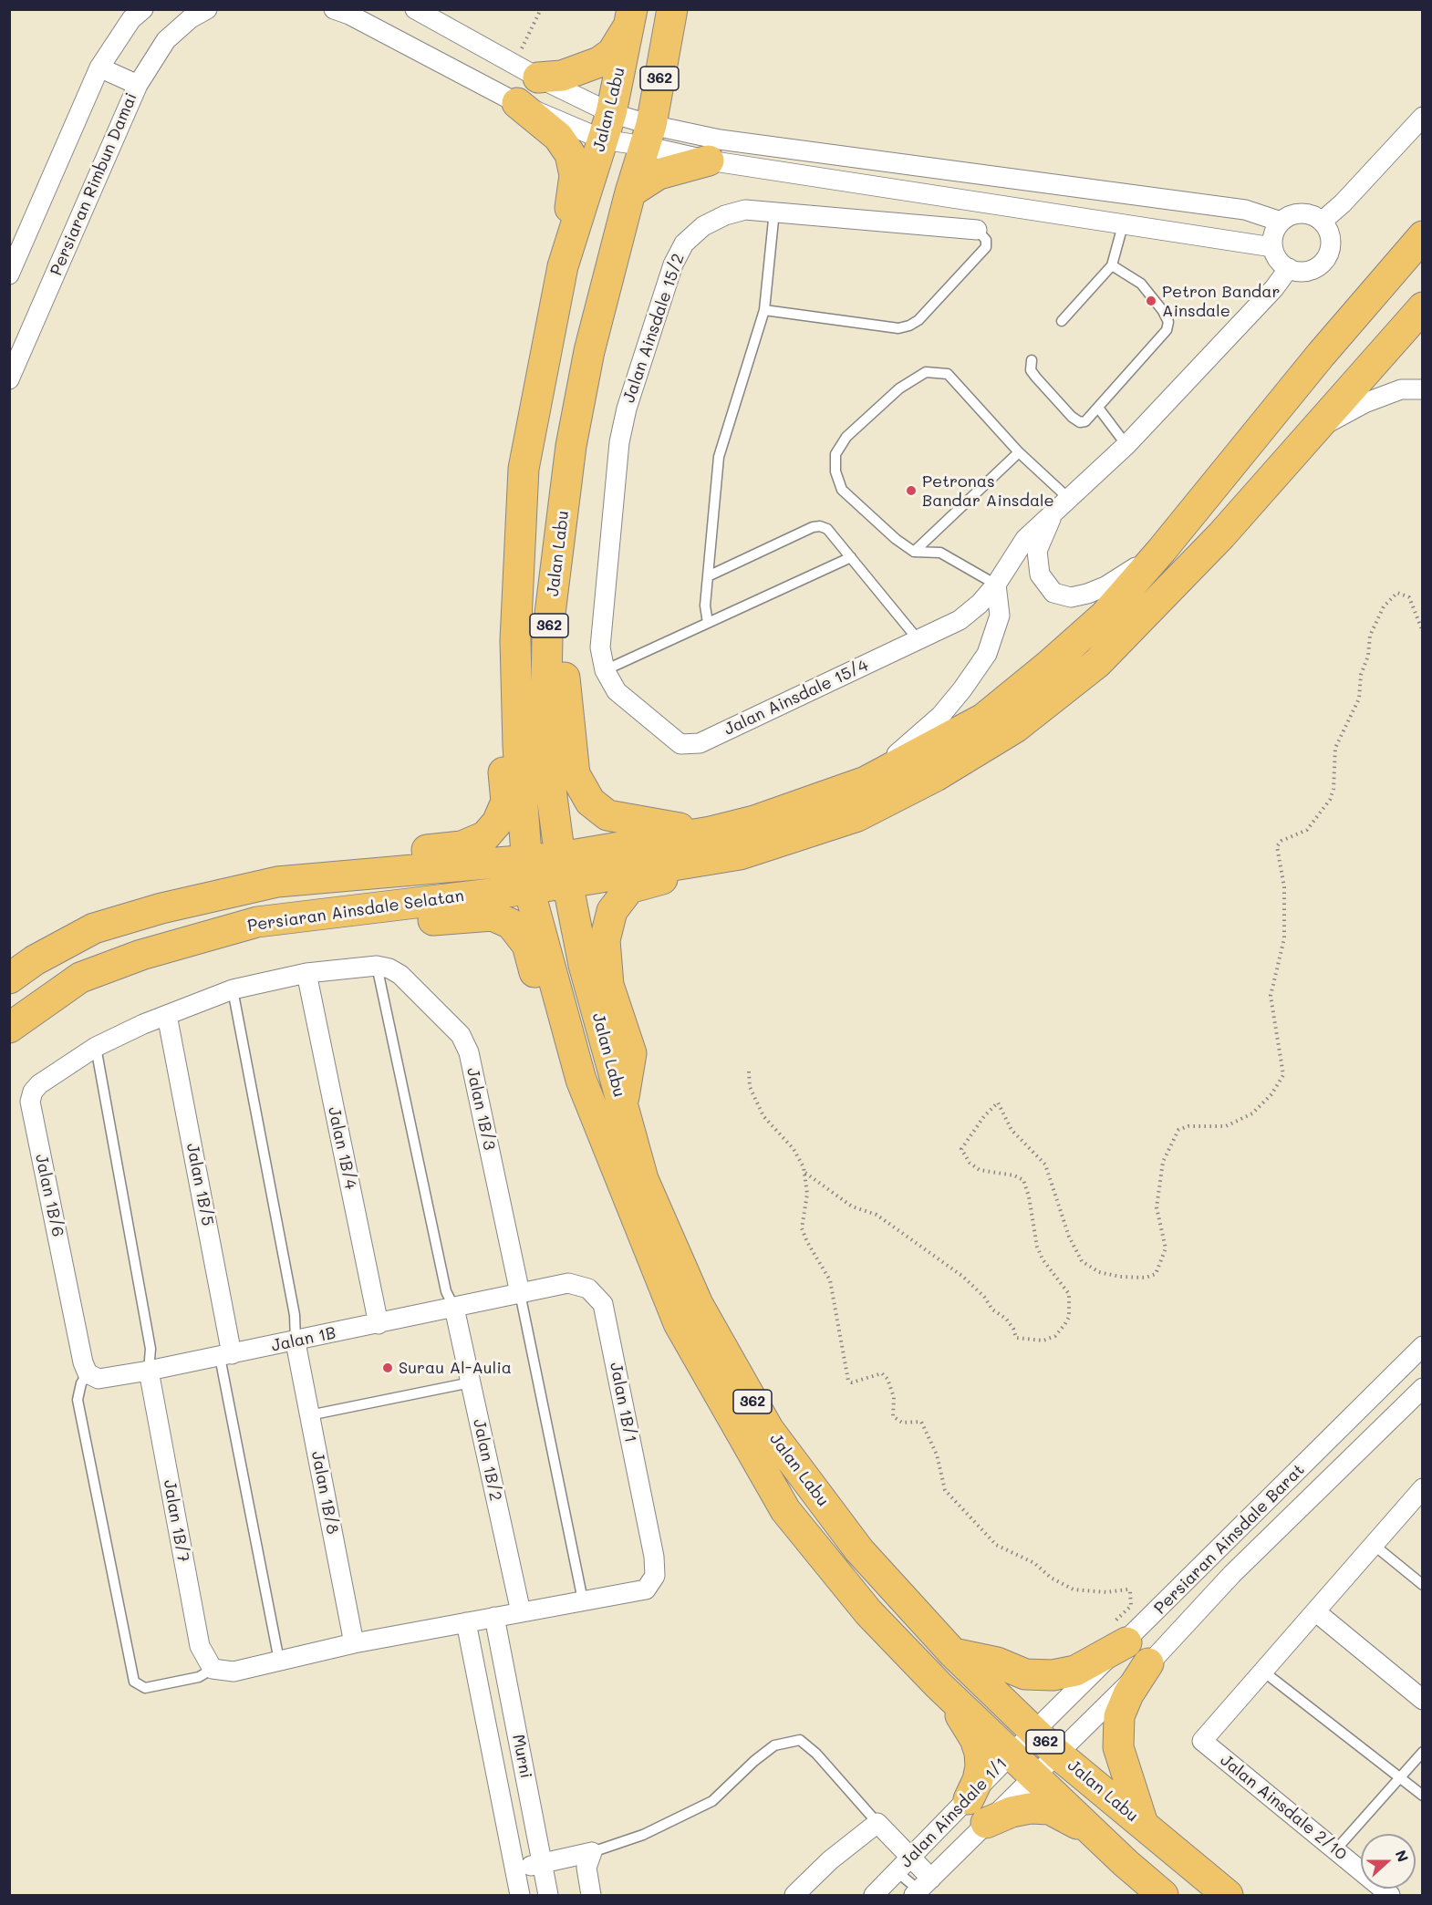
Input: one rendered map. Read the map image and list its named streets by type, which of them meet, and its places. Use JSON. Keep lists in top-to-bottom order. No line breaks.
{"streets":{"main road":["362","Jalan Labu","Persiaran Ainsdale Selatan"],"street":["Persiaran Rimbun Damai","Jalan Ainsdale 15/2","Jalan Ainsdale 15/4","Jalan 1B/3","Jalan 1B/4","Jalan 1B/5","Jalan 1B/6","Jalan 1B","Jalan 1B/1","Jalan 1B/2","Jalan 1B/8","Jalan 1B/7","Persiaran Ainsdale Barat","Murni","Jalan Ainsdale 2/10","Jalan Ainsdale 1/1"]},"crossings":[["Jalan Labu","Persiaran Ainsdale Selatan"],["Jalan Labu","Persiaran Ainsdale Barat"],["Jalan Labu","Jalan Ainsdale 1/1"],["Jalan Ainsdale 15/2","Jalan Ainsdale 15/4"],["Jalan 1B/3","Jalan 1B/6"],["Jalan 1B/3","Jalan 1B"],["Jalan 1B/3","Jalan 1B/1"],["Jalan 1B/4","Jalan 1B/6"],["Jalan 1B/4","Jalan 1B"],["Jalan 1B/5","Jalan 1B/6"],["Jalan 1B/5","Jalan 1B"],["Jalan 1B/6","Jalan 1B"],["Jalan 1B","Jalan 1B/1"],["Jalan 1B","Jalan 1B/2"],["Jalan 1B","Jalan 1B/8"],["Jalan 1B","Jalan 1B/7"],["Persiaran Ainsdale Barat","Jalan Ainsdale 1/1"]],"places":["Petron Bandar Ainsdale","Petronas Bandar Ainsdale","Surau Al-Aulia"],"north":"right"}
